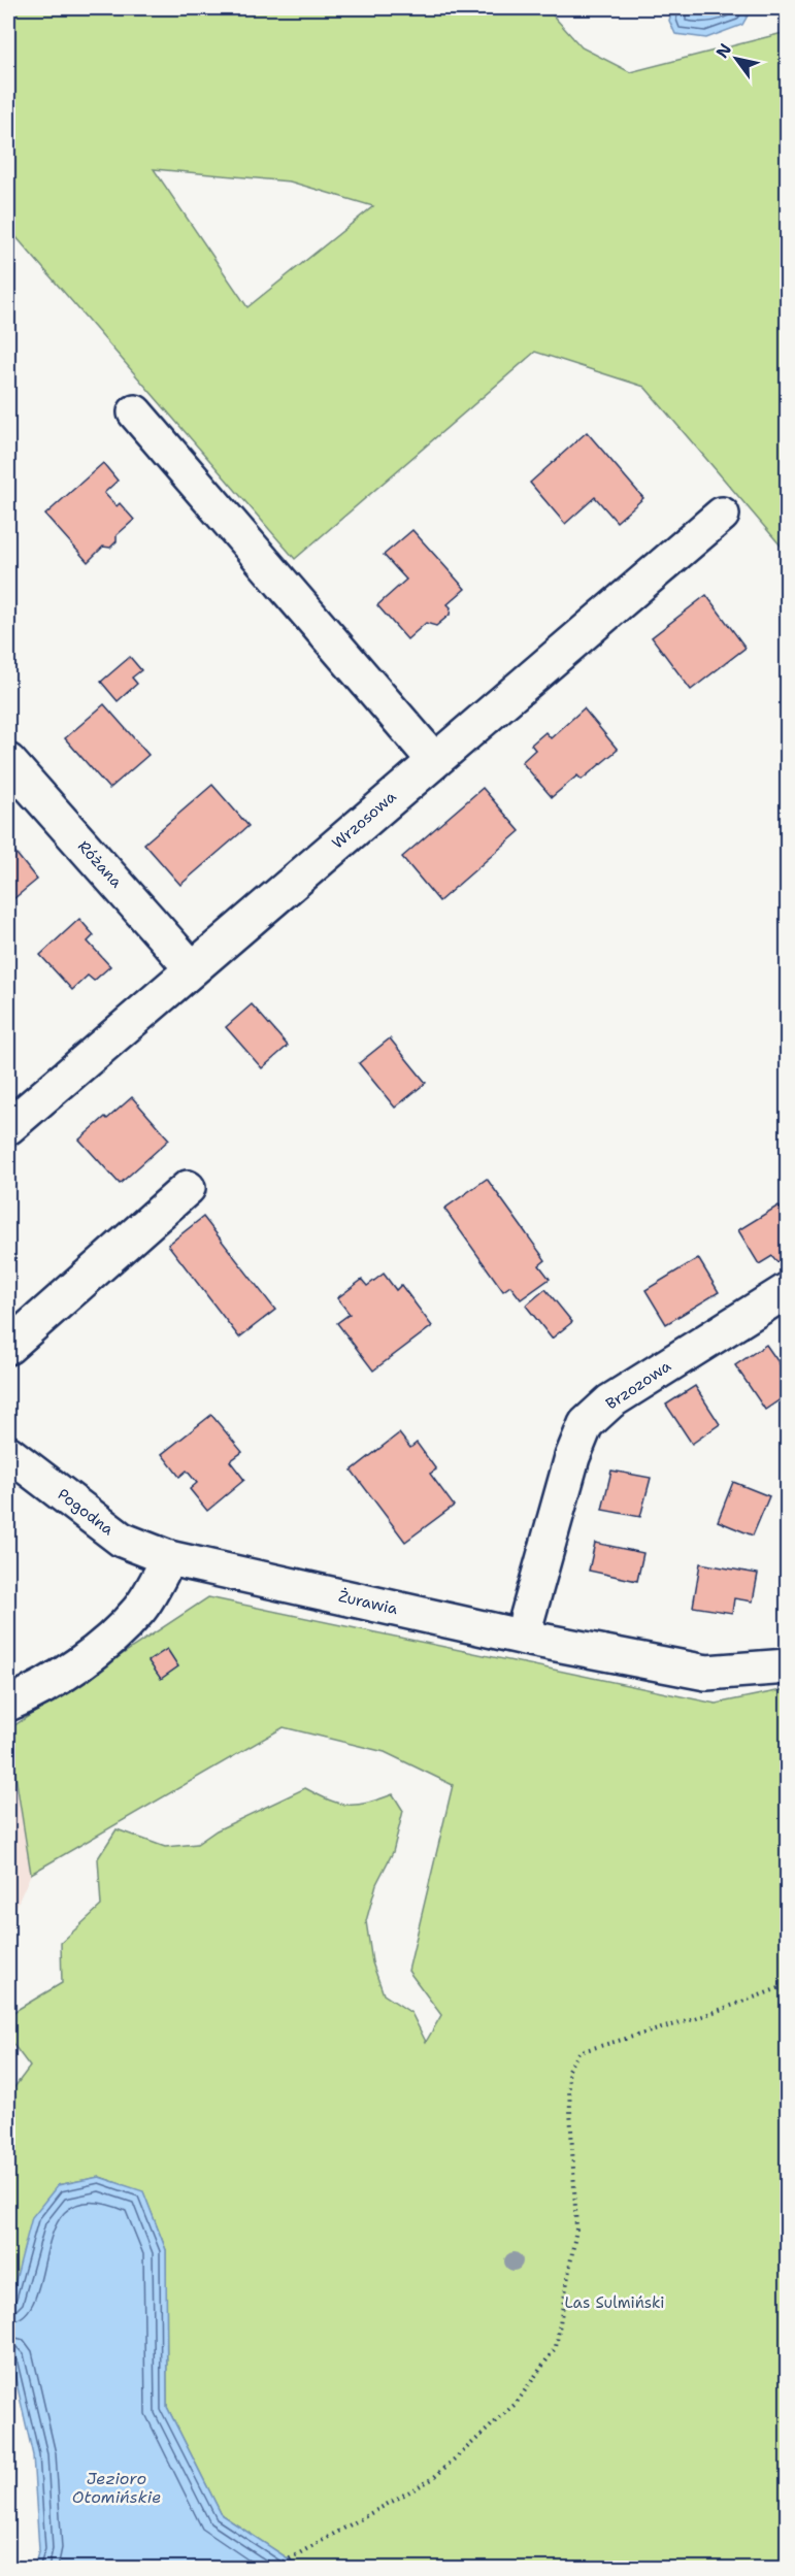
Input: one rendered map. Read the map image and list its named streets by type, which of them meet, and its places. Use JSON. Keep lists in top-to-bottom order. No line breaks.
{"streets":{"street":["Wrzosowa","Różana","Brzozowa","Pogodna","Żurawia"]},"crossings":[["Wrzosowa","Różana"],["Brzozowa","Żurawia"],["Pogodna","Żurawia"]],"water":["Jezioro Otomińskie"],"parks":["Las Sulmiński"],"north":"top left"}
